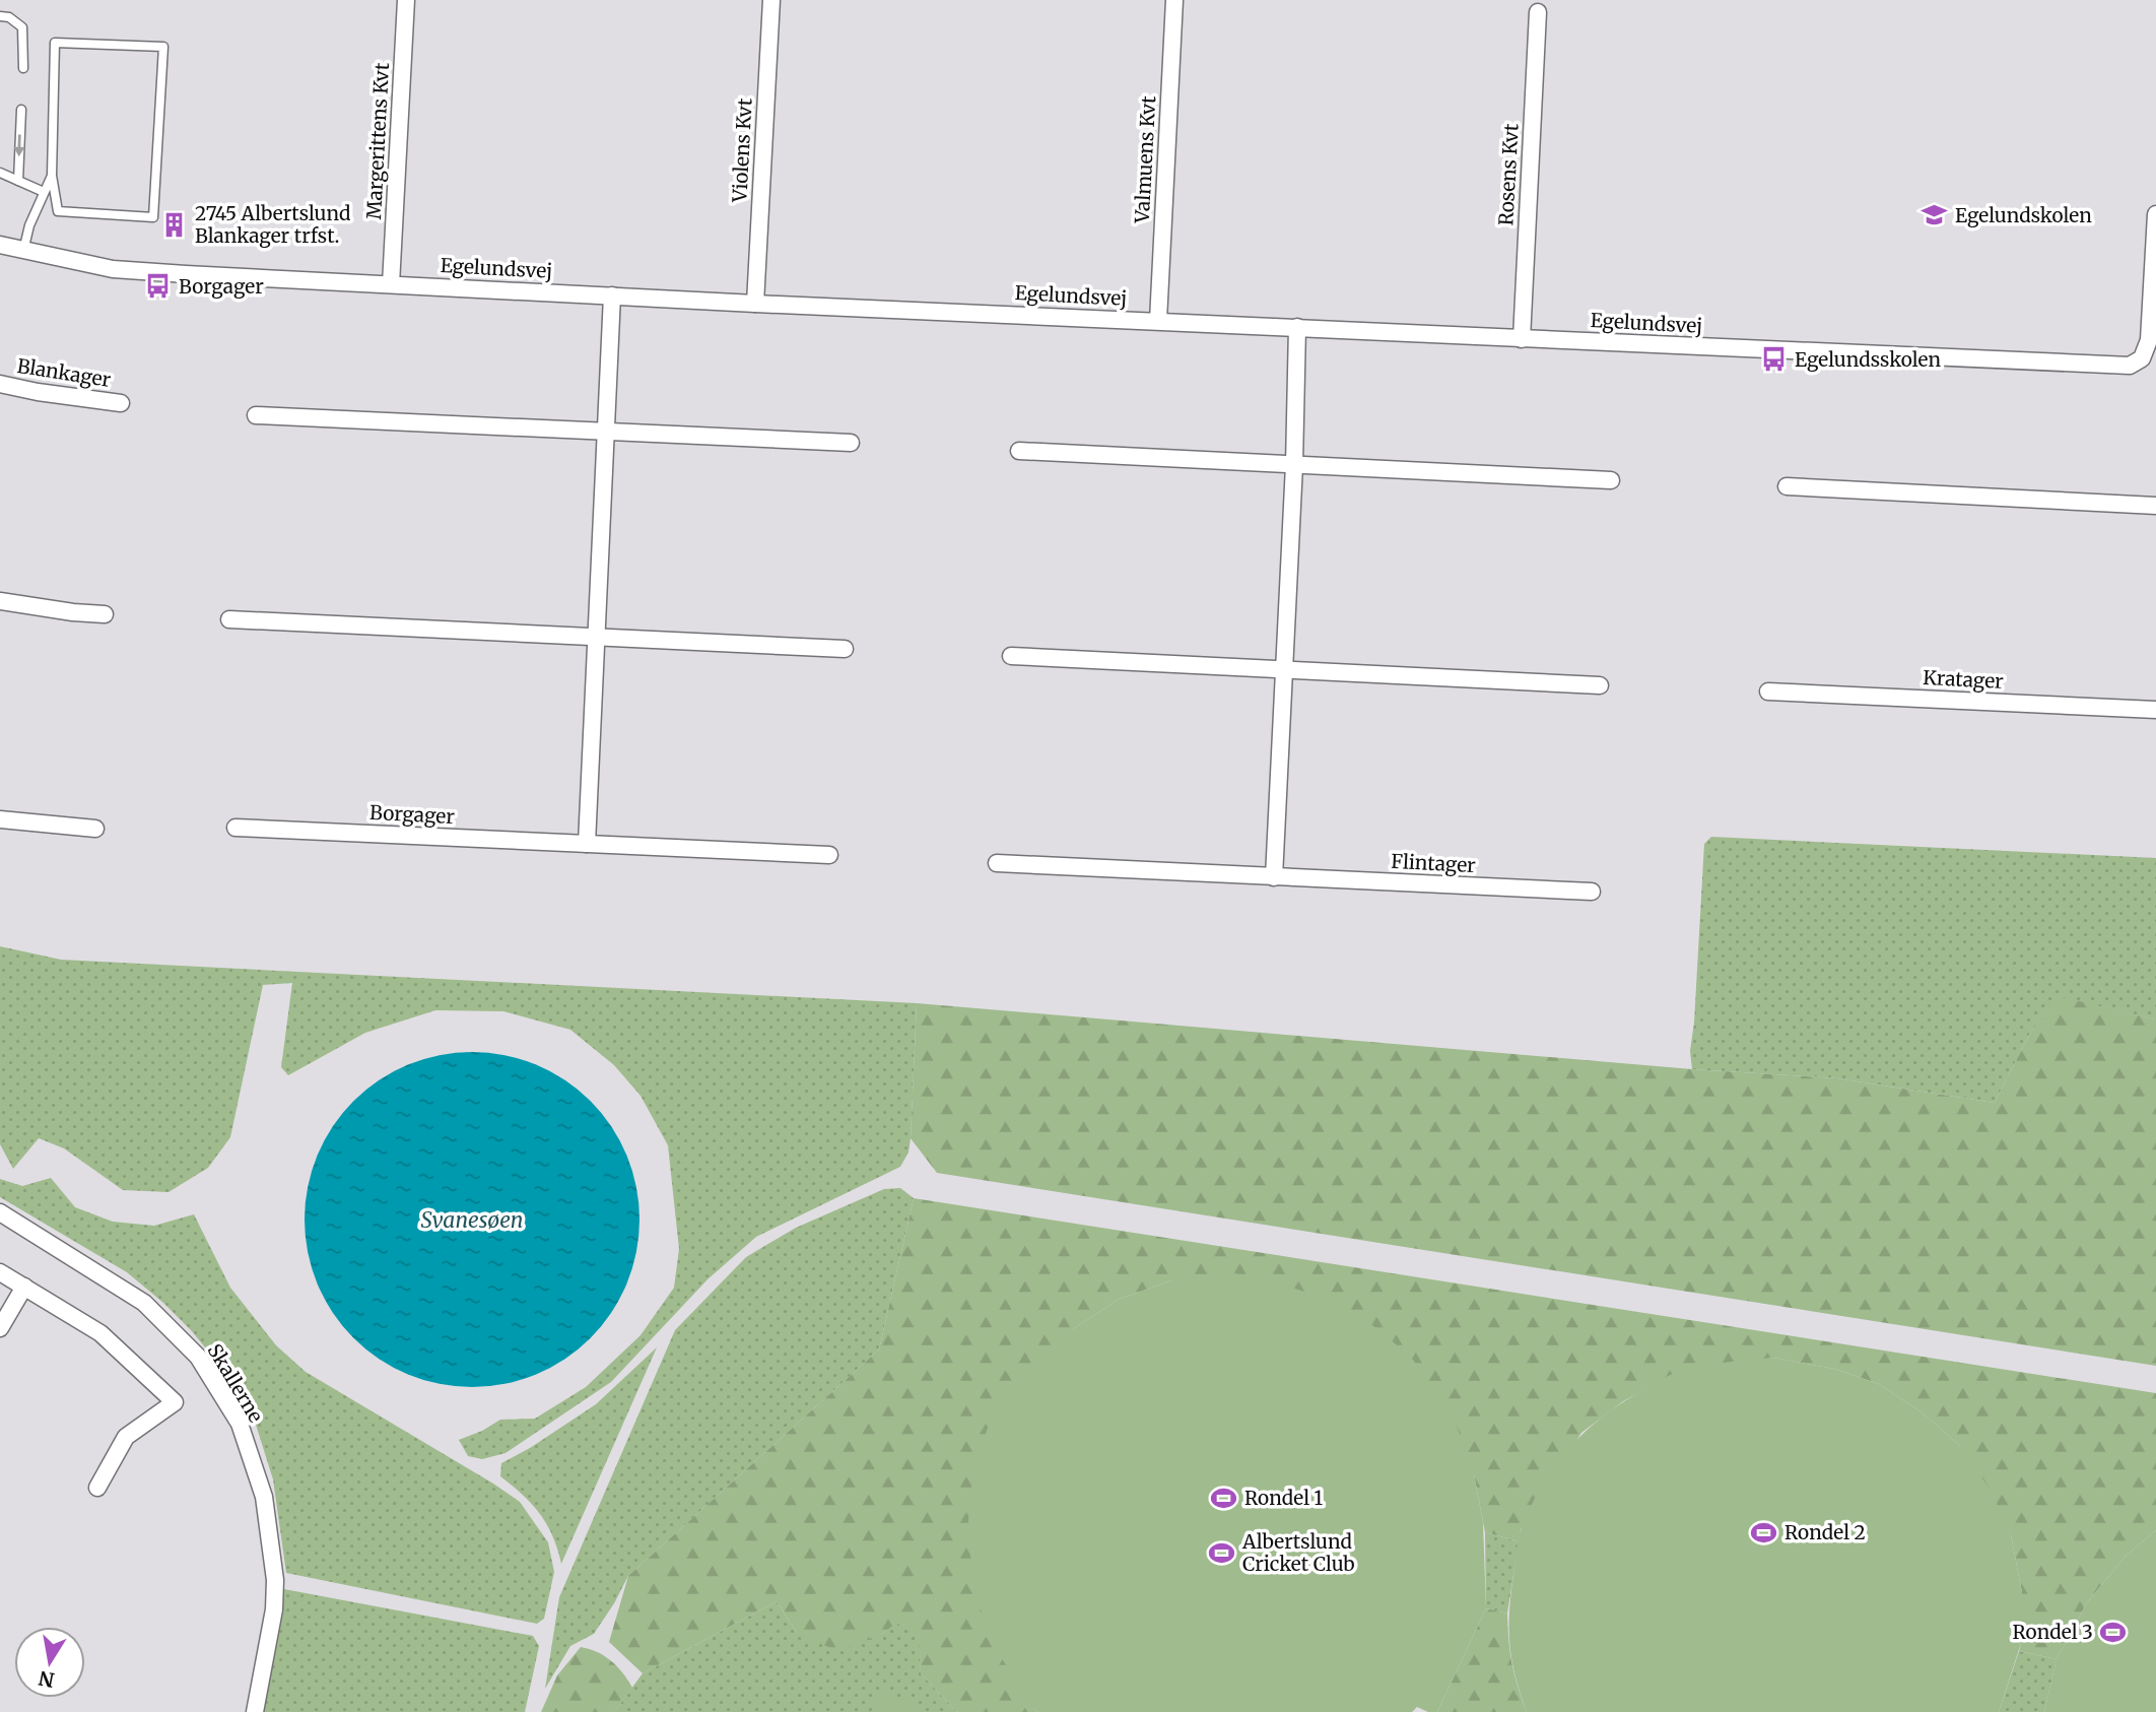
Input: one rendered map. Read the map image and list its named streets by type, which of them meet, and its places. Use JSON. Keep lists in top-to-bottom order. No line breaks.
{"streets":{"street":["Margerittens Kvt","Violens Kvt","Valmuens Kvt","Rosens Kvt","Egelundsvej","Blankager","Kratager","Borgager","Flintager","Skallerne"]},"crossings":[["Margerittens Kvt","Egelundsvej"],["Violens Kvt","Egelundsvej"],["Valmuens Kvt","Egelundsvej"],["Rosens Kvt","Egelundsvej"]],"water":["Svanesøen"],"places":{"school or university":["Egelundskolen"],"building":["2745 Albertslund Blankager trfst."],"bus stop":["Borgager","Egelundsskolen"],"sports":["Rondel 1","Rondel 2","Albertslund Cricket Club","Rondel 3"]},"north":"bottom"}
